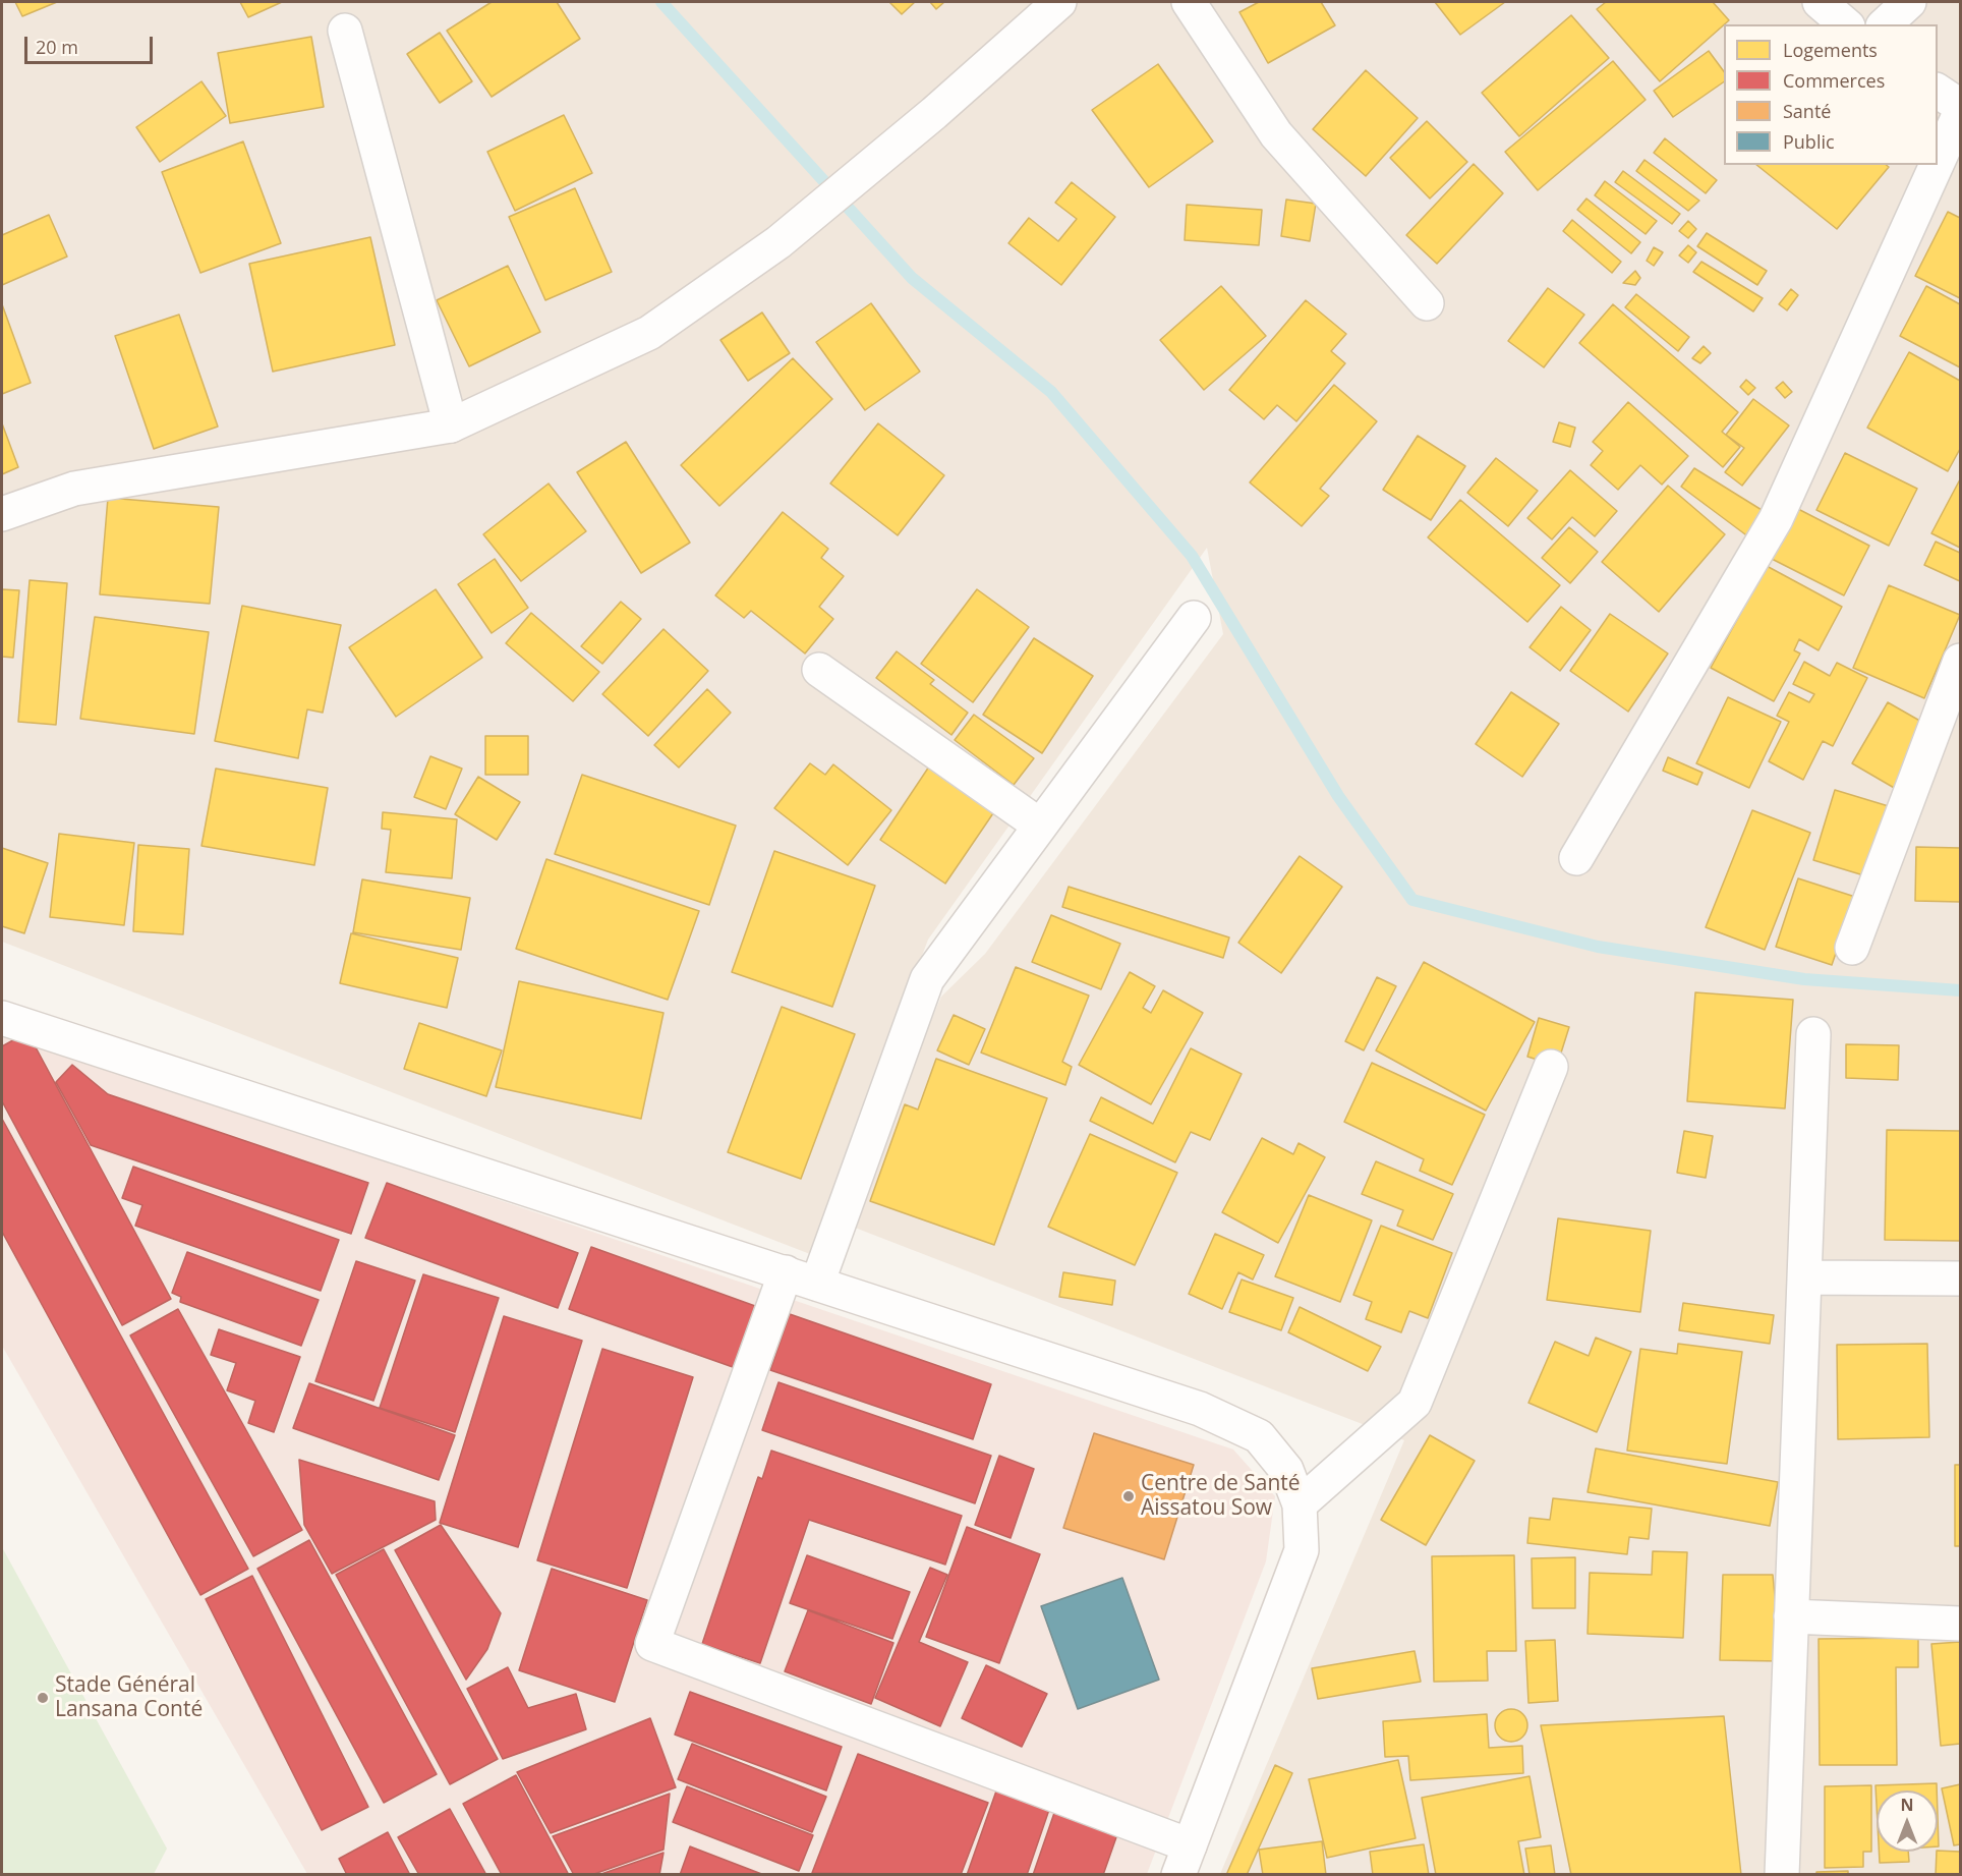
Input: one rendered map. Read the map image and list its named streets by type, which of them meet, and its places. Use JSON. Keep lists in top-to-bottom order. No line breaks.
{"places":["Centre de Santé Aissatou Sow","Stade Général Lansana Conté"],"legend":["Logements","Commerces","Santé","Public"],"scale_bar":"20 m","north":"top"}
